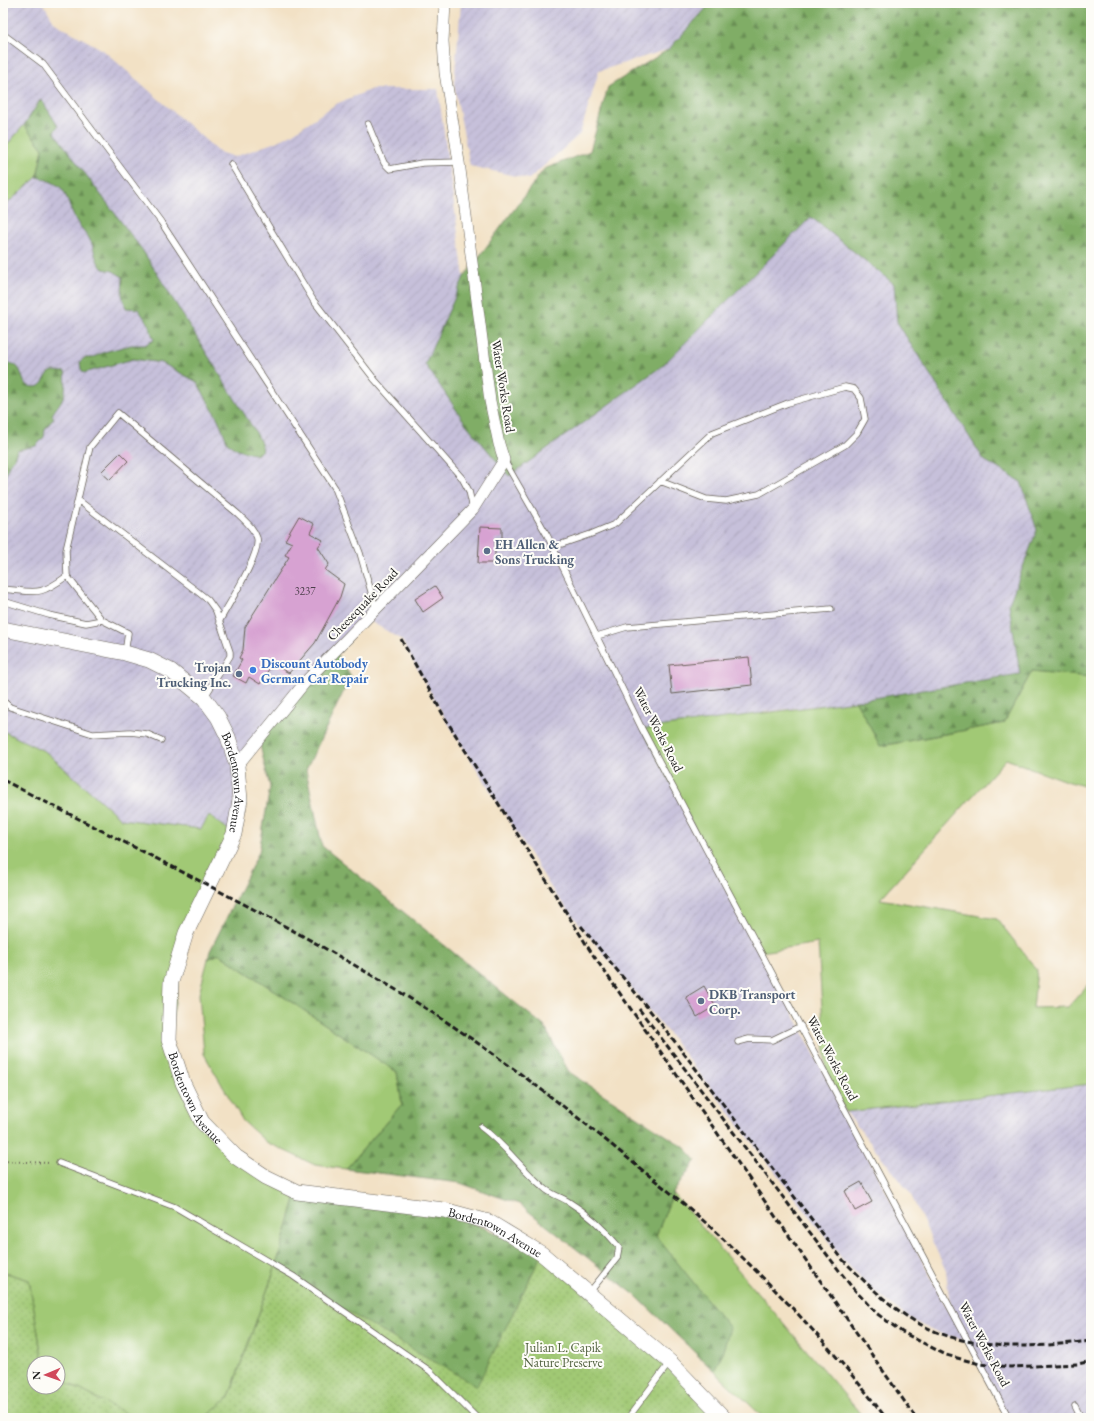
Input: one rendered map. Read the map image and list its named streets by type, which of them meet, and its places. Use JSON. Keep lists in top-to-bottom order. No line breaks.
{"streets":{"main road":["Bordentown Avenue"],"street":["Water Works Road","Cheesequake Road"]},"crossings":[["Water Works Road","Cheesequake Road"],["Cheesequake Road","Bordentown Avenue"]],"parks":["Julian L. Capik Nature Preserve"],"places":["EH Allen & Sons Trucking","Discount Autobody German Car Repair","Trojan Trucking Inc.","DKB Transport Corp."],"house_numbers":["3237"],"north":"left"}
